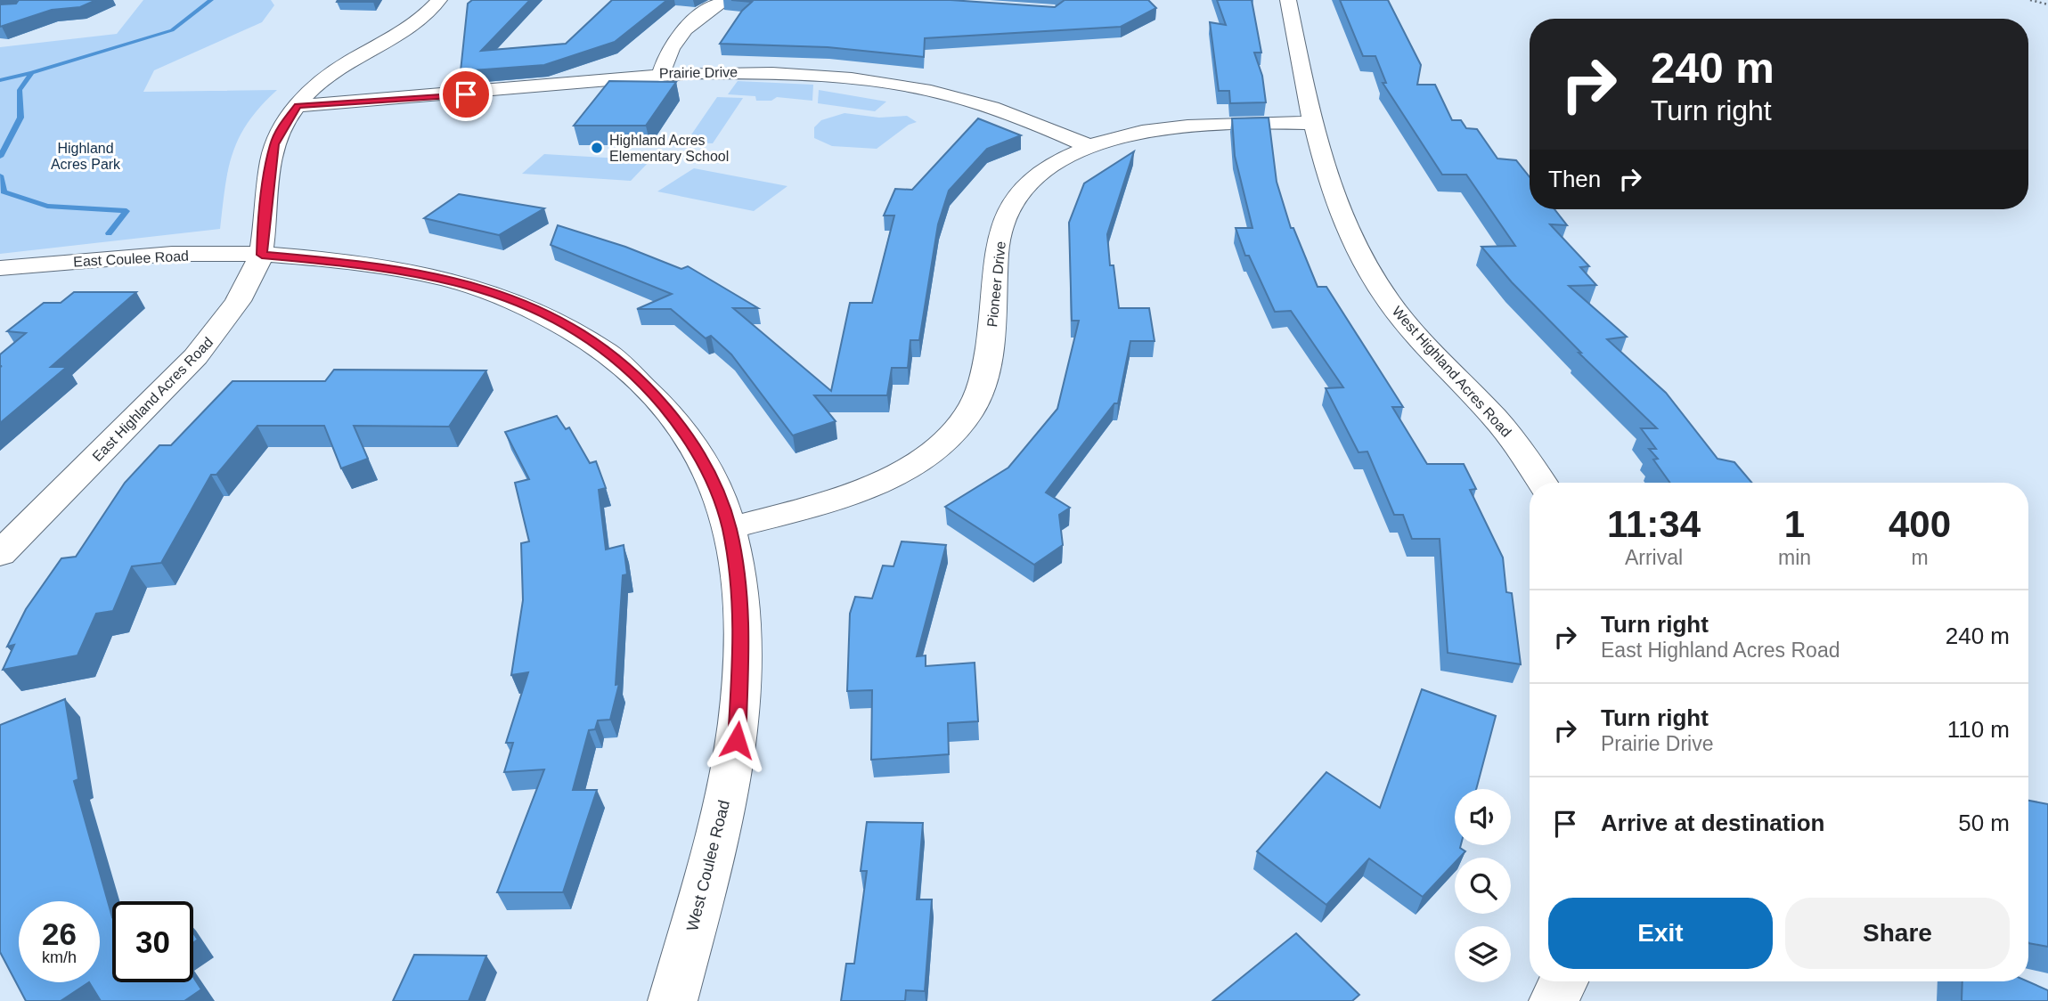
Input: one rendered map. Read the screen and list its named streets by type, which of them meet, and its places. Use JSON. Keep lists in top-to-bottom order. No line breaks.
{"streets":{"street":["Prairie Drive","East Coulee Road","Pioneer Drive","West Highland Acres Road","East Highland Acres Road","West Coulee Road"]},"crossings":[["Prairie Drive","Pioneer Drive"],["Prairie Drive","East Highland Acres Road"],["East Coulee Road","East Highland Acres Road"],["East Coulee Road","West Coulee Road"],["Pioneer Drive","West Highland Acres Road"],["Pioneer Drive","West Coulee Road"],["East Highland Acres Road","West Coulee Road"]],"parks":["Highland Acres Park"],"places":["Highland Acres Elementary School"],"page":{"turn":["240 m","Turn right"],"then":"Then","eta":["11:34","Arrival","1","min","400","m"],"list":[{"name":"Turn right","note":"East Highland Acres Road","value":"240 m"},{"name":"Turn right","note":"Prairie Drive","value":"110 m"},{"name":"Arrive at destination","value":"50 m"}],"buttons":["Exit","Share"],"speed":"26 km/h","limit":"30"}}
